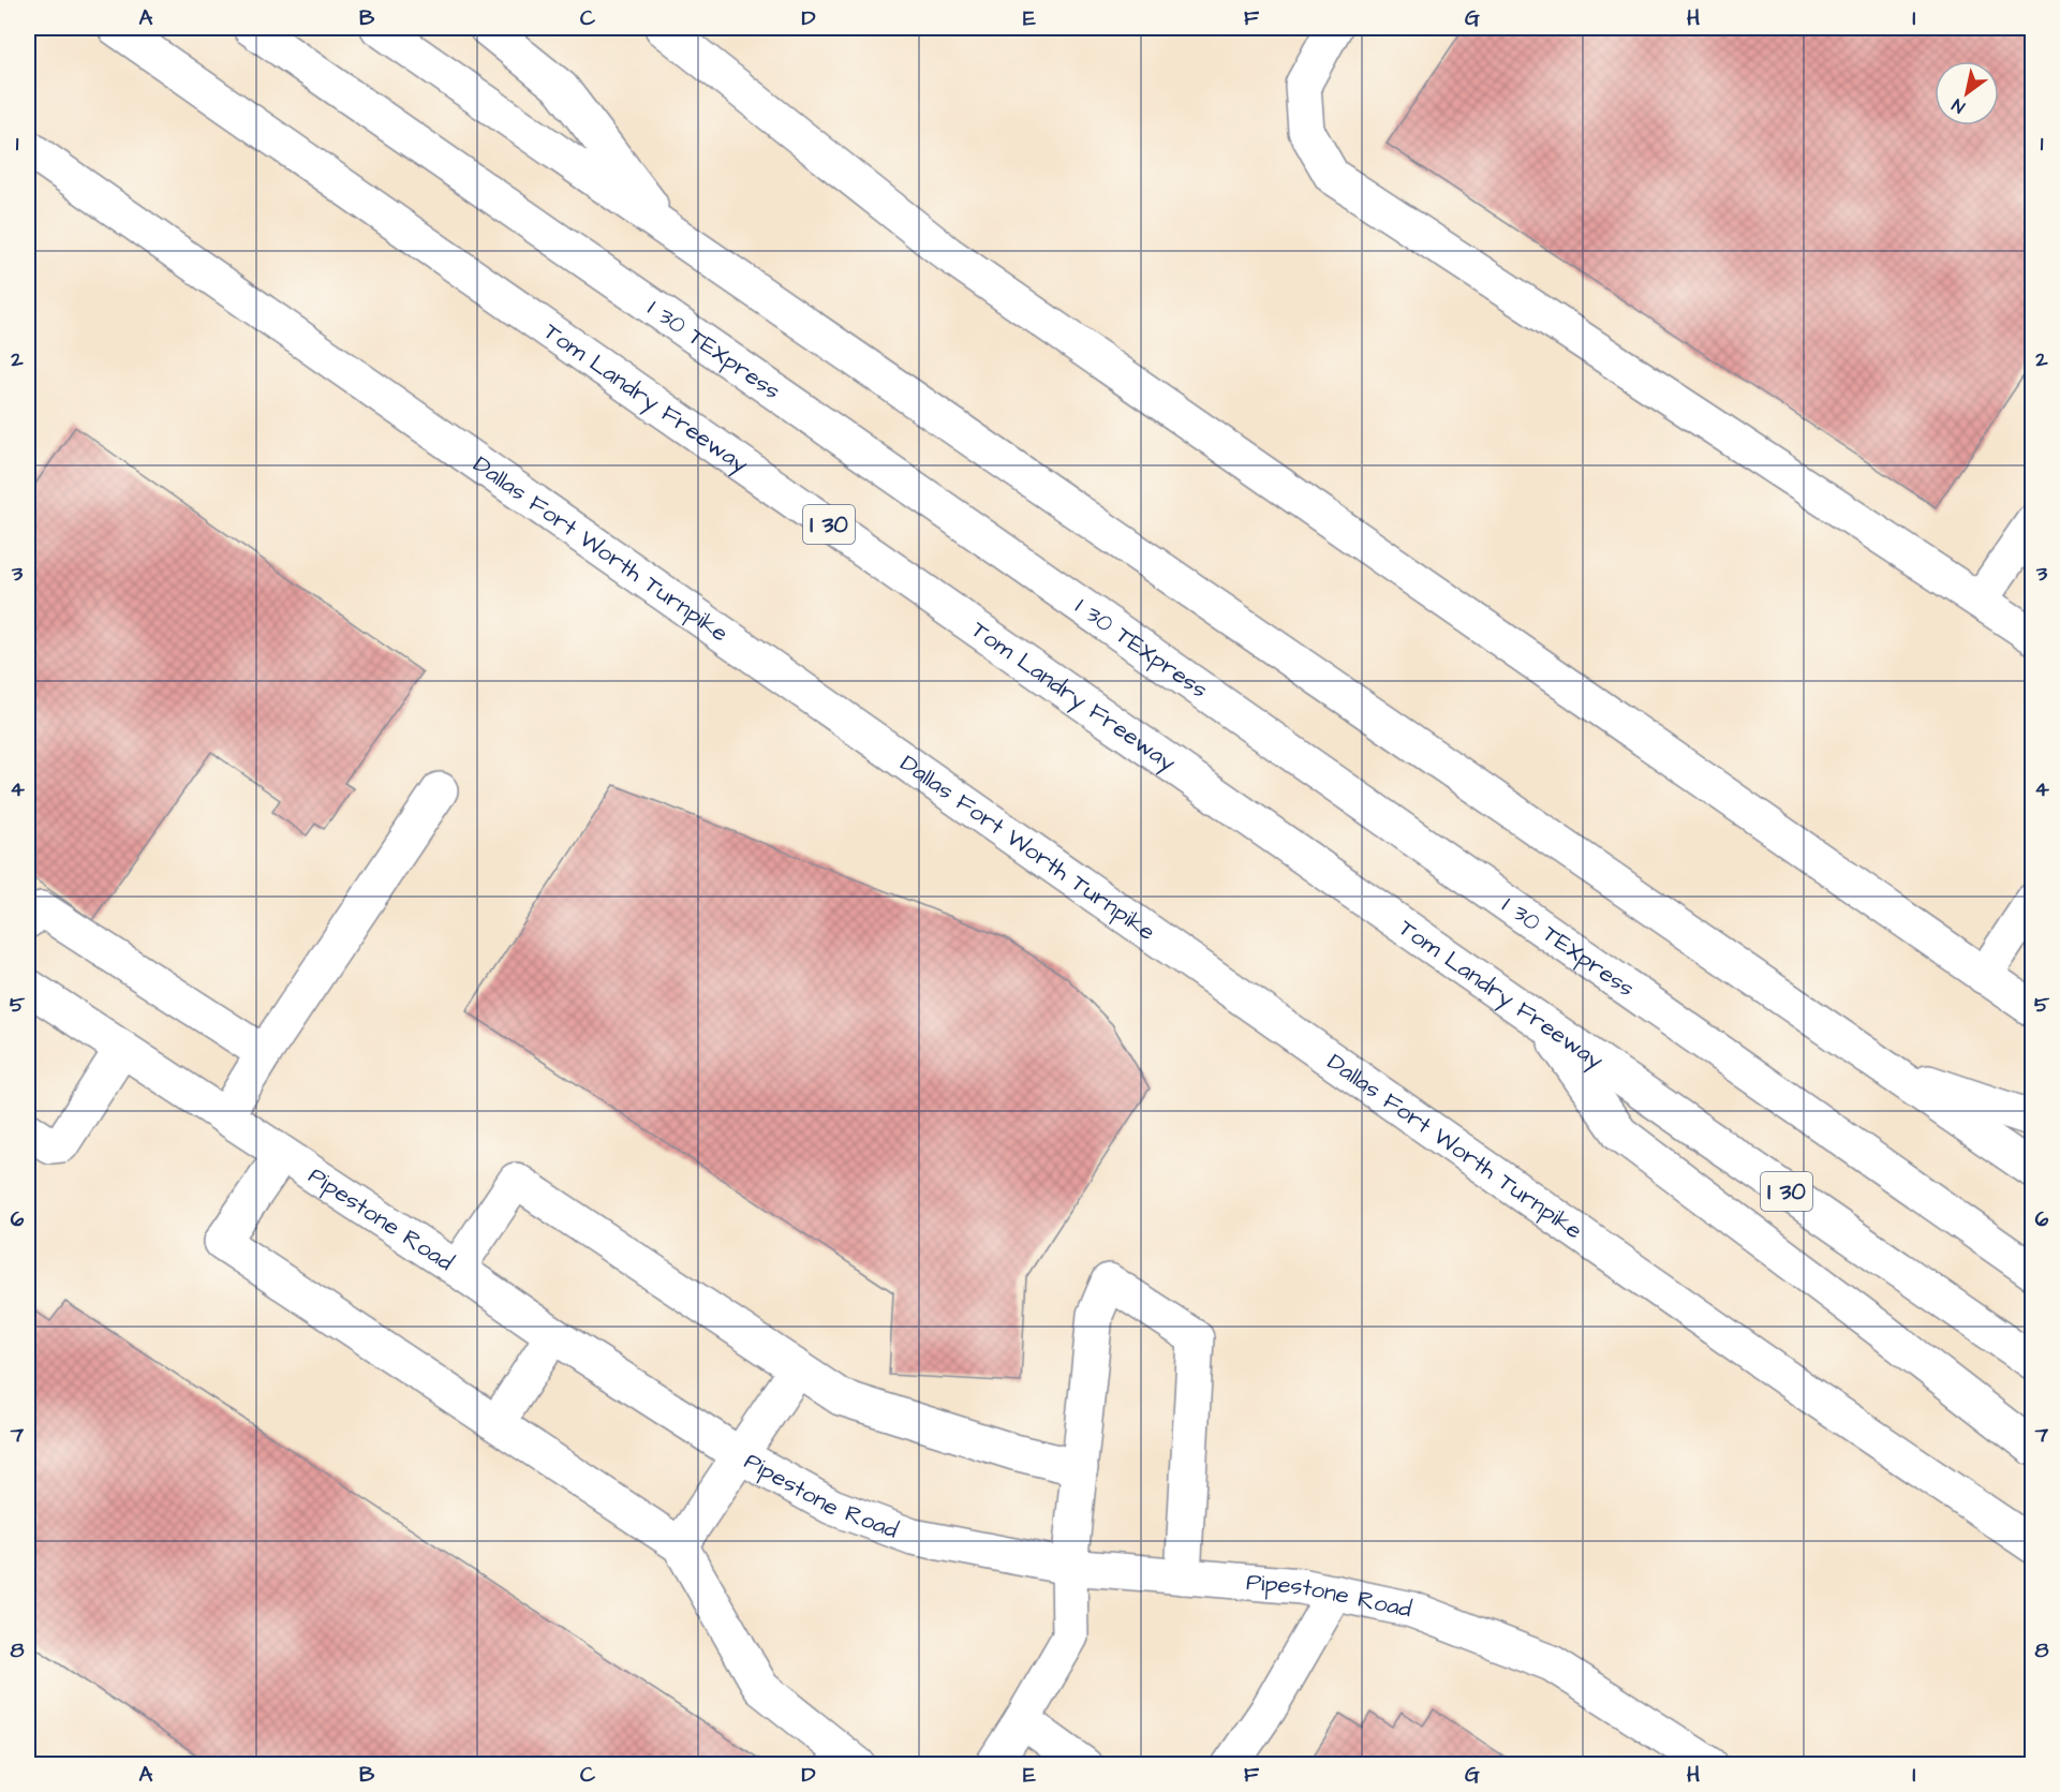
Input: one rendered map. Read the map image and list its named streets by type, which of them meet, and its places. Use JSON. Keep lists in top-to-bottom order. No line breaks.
{"streets":{"main road":["I 30 TEXpress","Tom Landry Freeway","I 30","Dallas Fort Worth Turnpike","Pipestone Road"]},"north":"bottom left","grid":{"columns":["A","B","C","D","E","F","G","H","I"],"rows":["1","2","3","4","5","6","7","8"]}}
